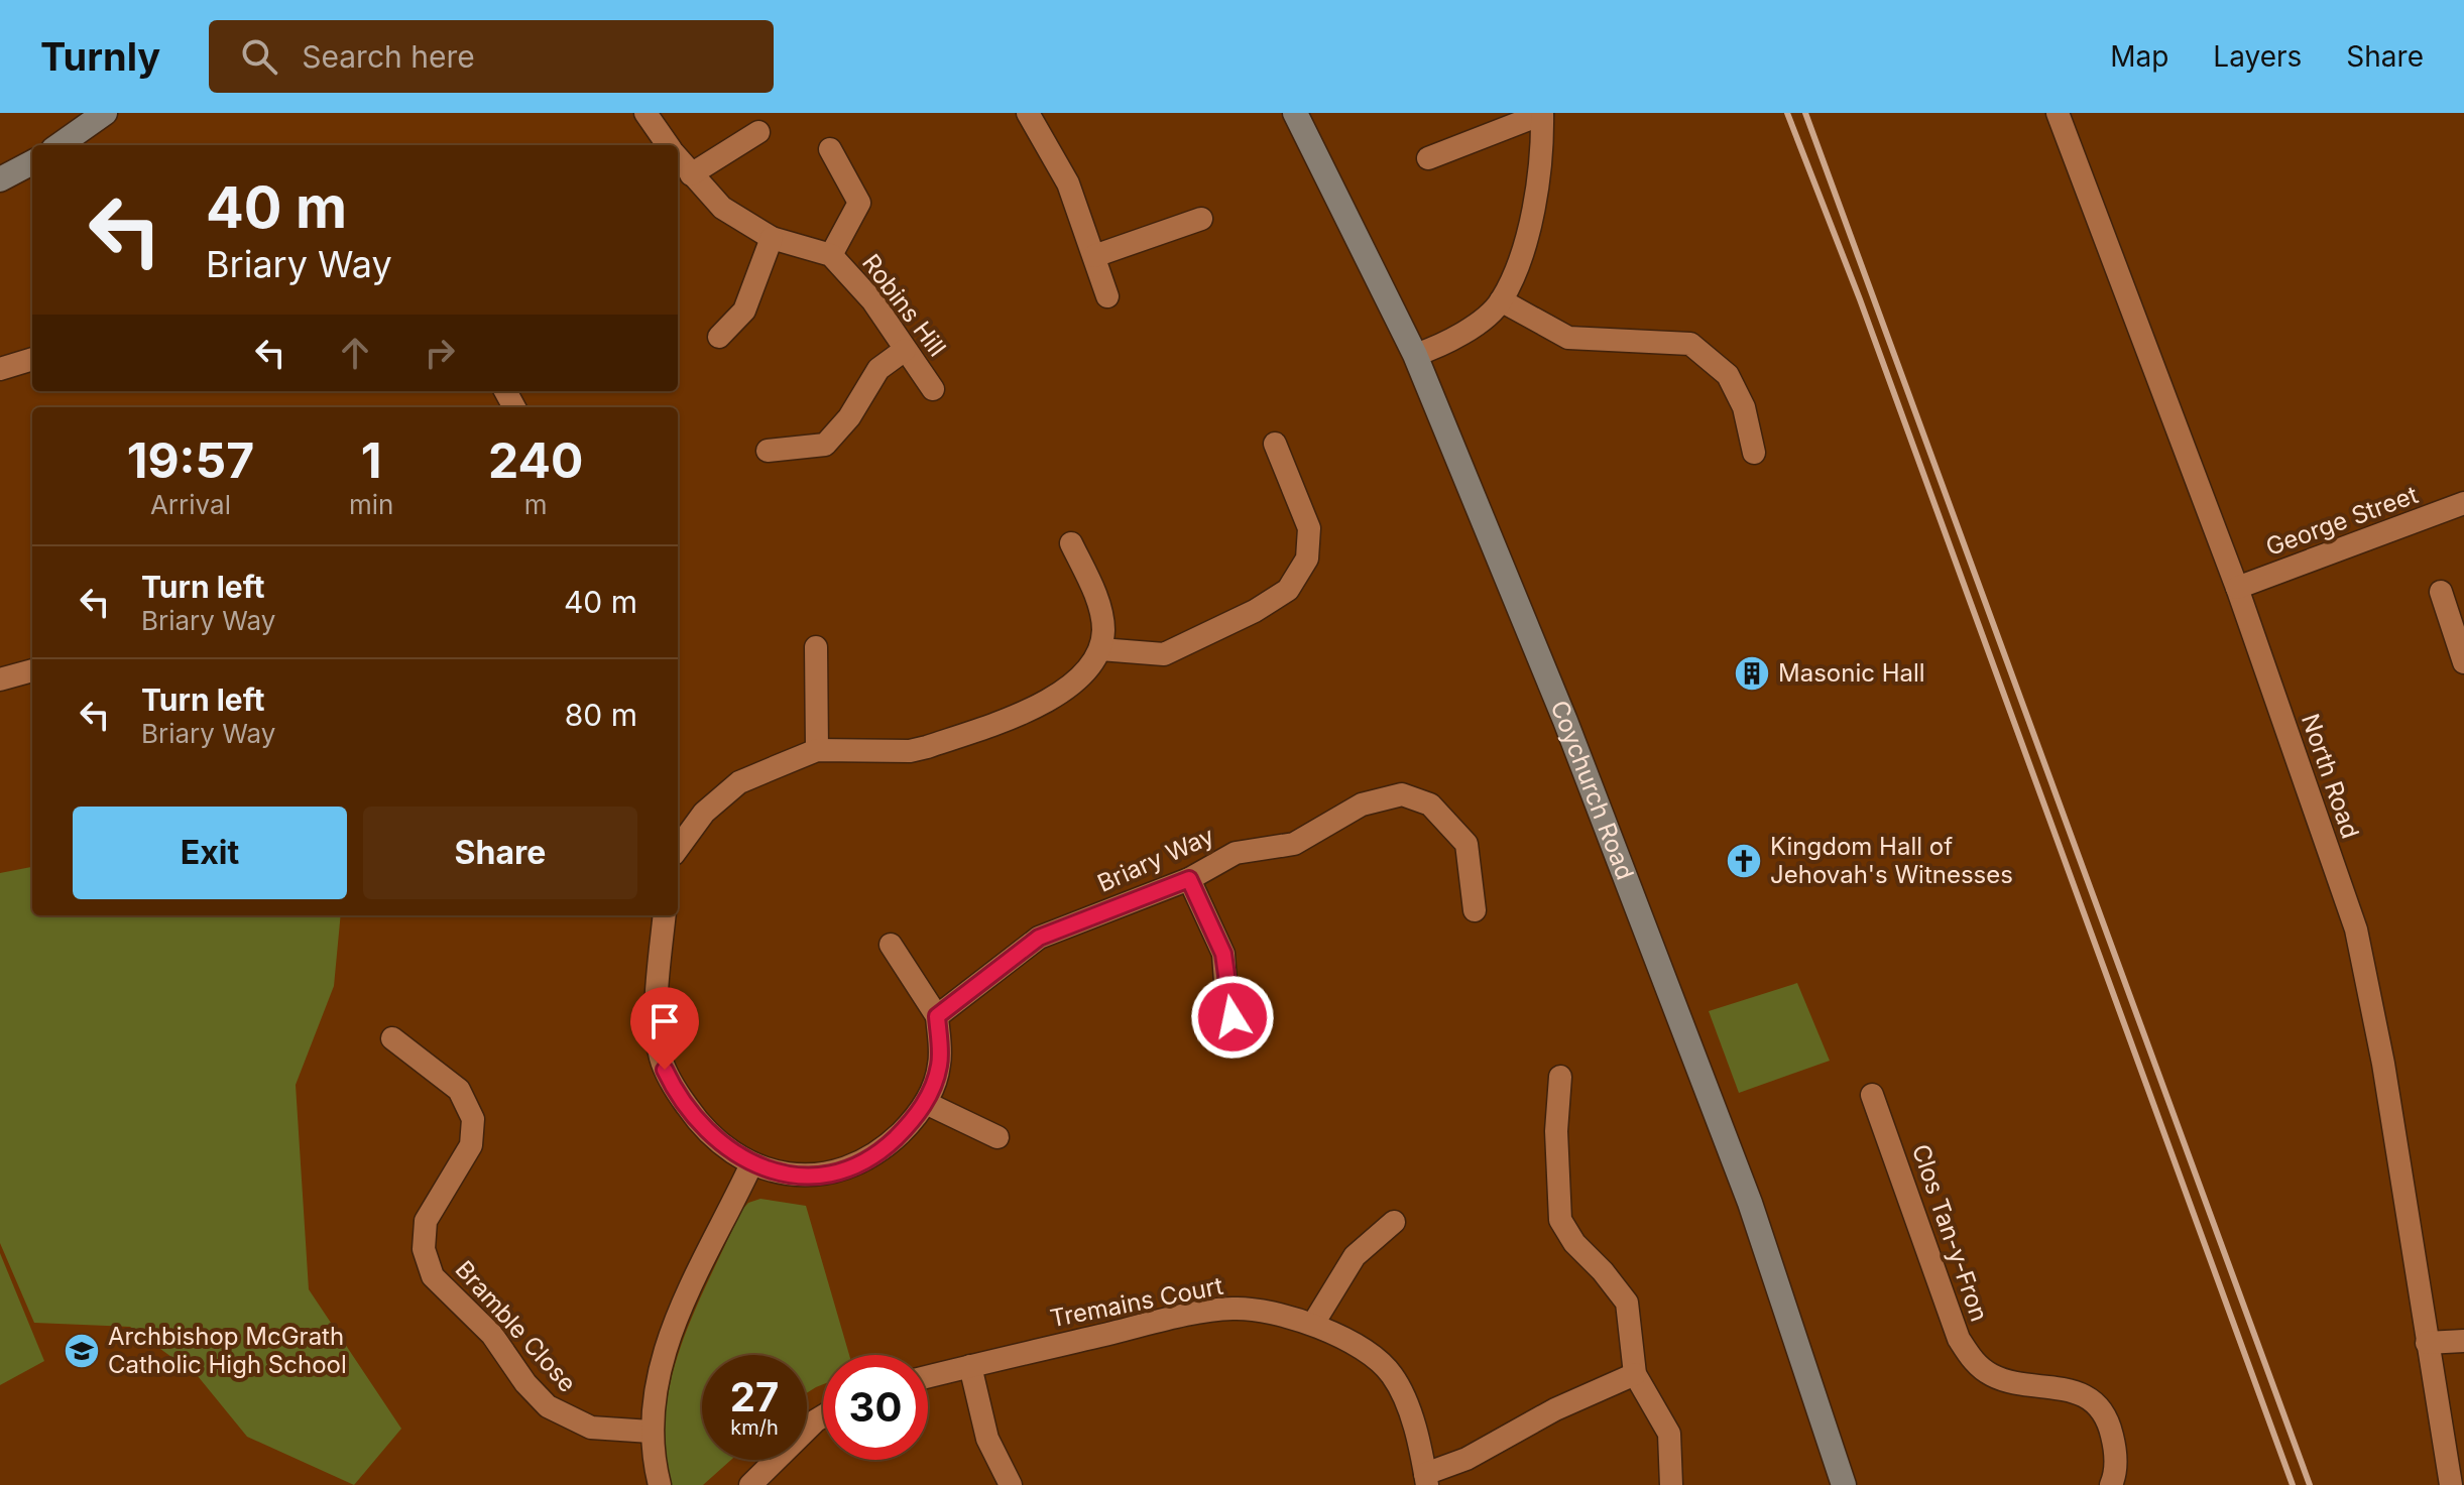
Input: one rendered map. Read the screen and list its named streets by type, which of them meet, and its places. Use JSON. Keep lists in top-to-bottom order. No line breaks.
{"streets":{"main road":["Coychurch Road"],"street":["Robins Hill","George Street","North Road","Briary Way","Clos Tan-y-Fron","Tremains Court","Bramble Close"]},"crossings":[["George Street","North Road"]],"places":{"building":["Masonic Hall"],"church":["Kingdom Hall of Jehovah's Witnesses"],"school or university":["Archbishop McGrath Catholic High School"]},"page":{"header":"Turnly","search":"Search here","nav":["Map","Layers","Share"],"turn":["40 m","Briary Way"],"eta":["19:57","Arrival","1","min","240","m"],"list":[{"name":"Turn left","note":"Briary Way","value":"40 m"},{"name":"Turn left","note":"Briary Way","value":"80 m"}],"buttons":["Exit","Share"],"speed":"27 km/h","limit":"30"}}
